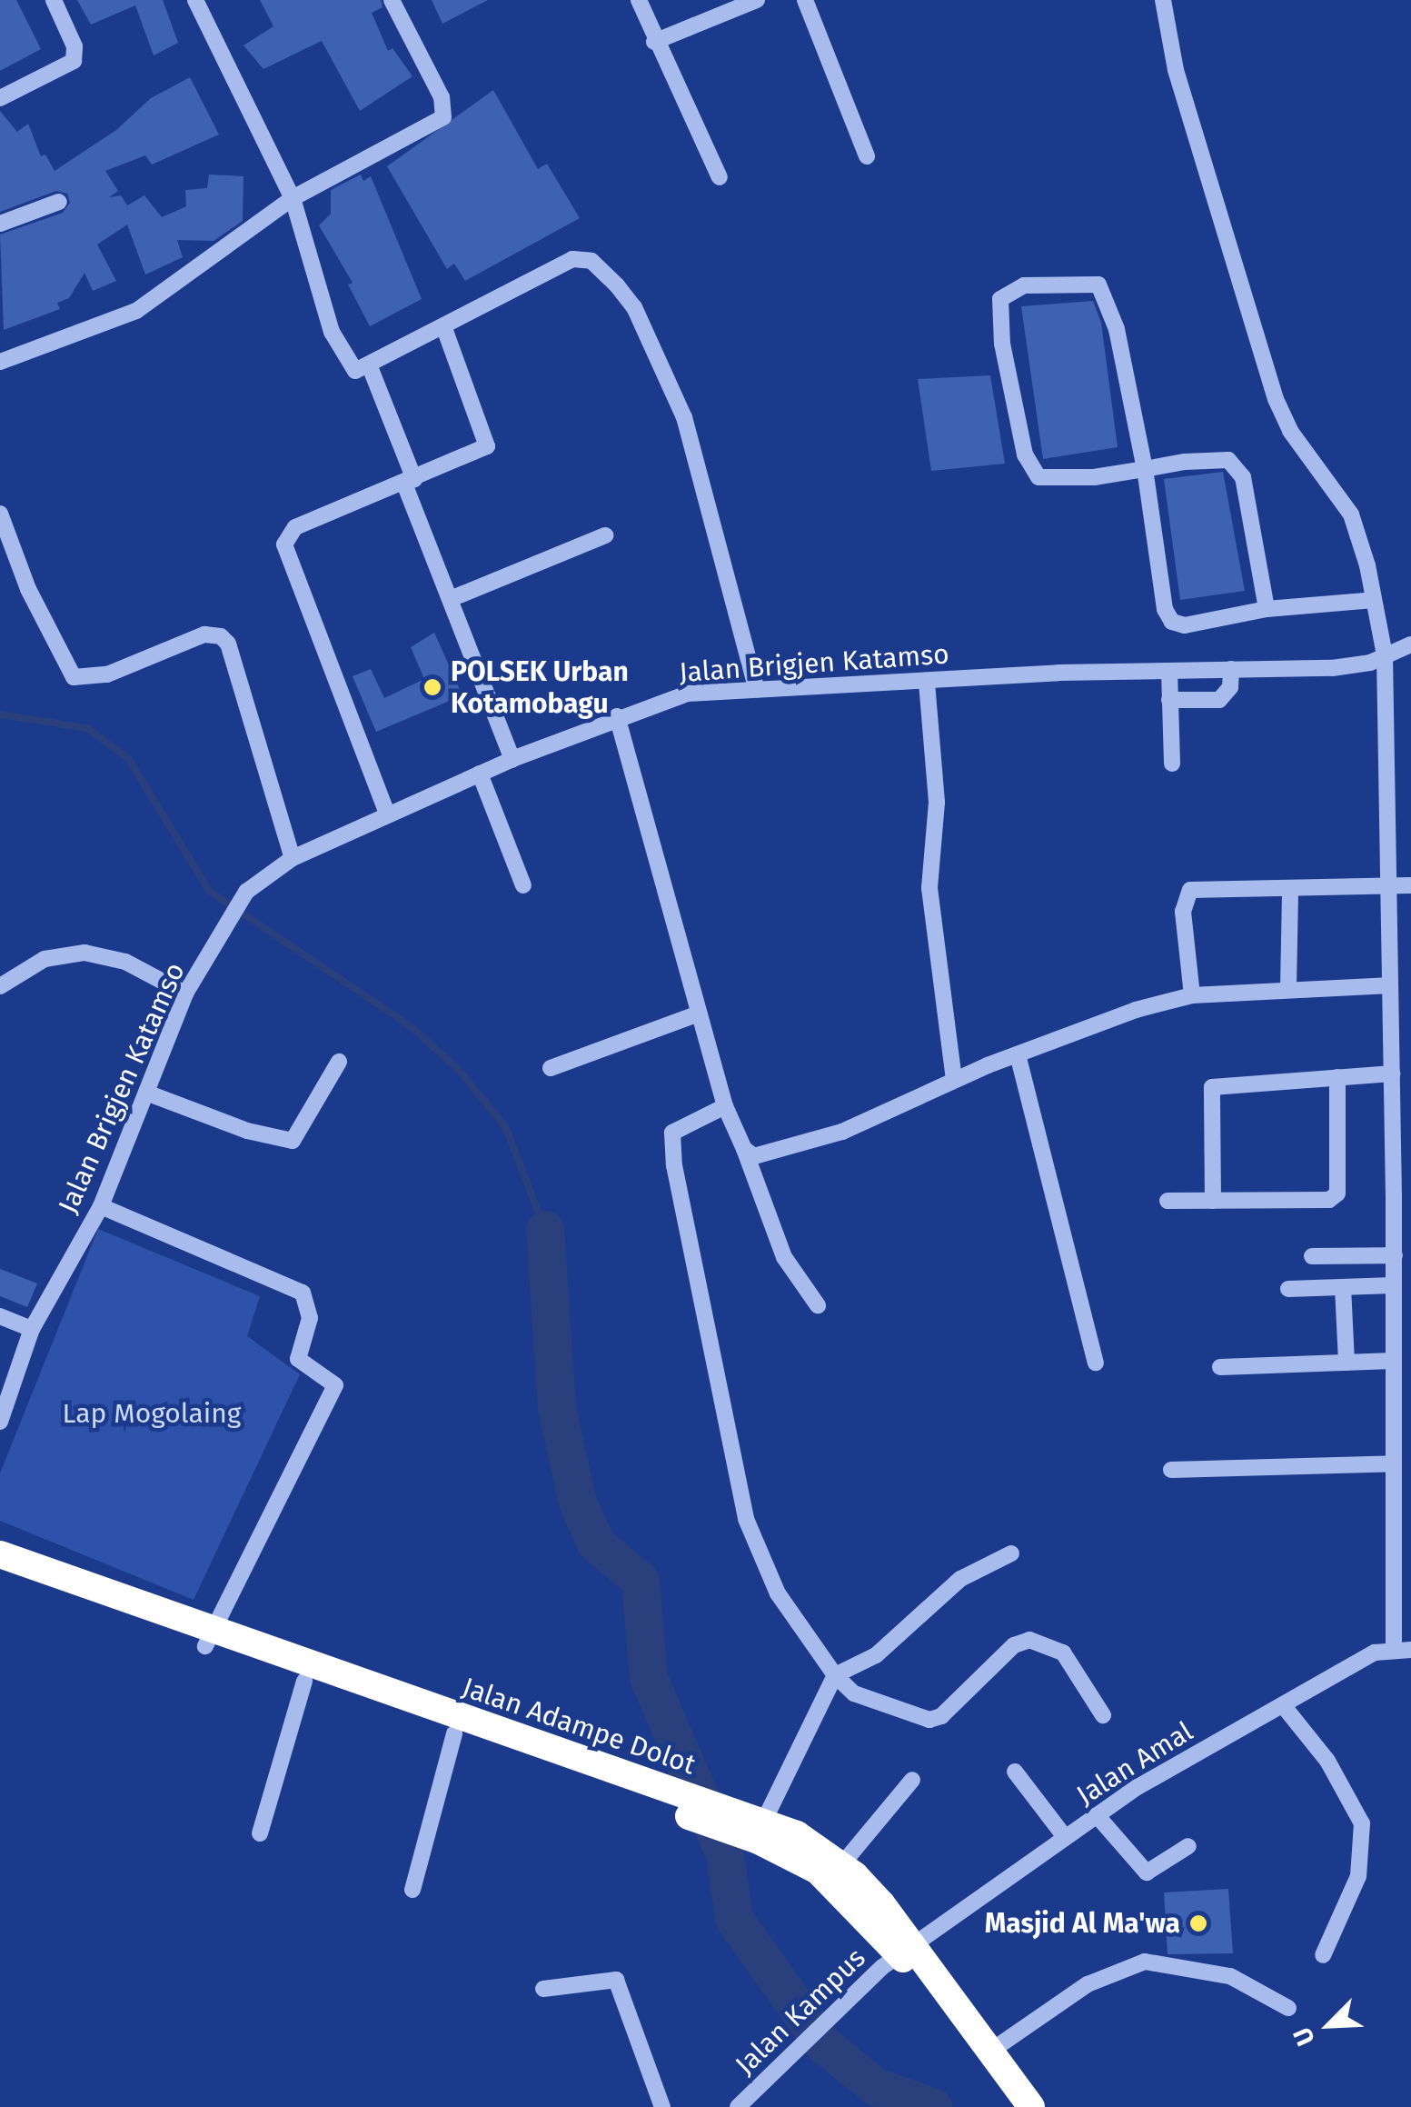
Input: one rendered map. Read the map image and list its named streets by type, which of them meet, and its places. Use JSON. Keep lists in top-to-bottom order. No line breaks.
{"streets":{"highway":["Jalan Adampe Dolot"],"street":["Jalan Brigjen Katamso","Jalan Amal","Jalan Kampus"]},"crossings":[["Jalan Adampe Dolot","Jalan Amal"],["Jalan Adampe Dolot","Jalan Kampus"],["Jalan Amal","Jalan Kampus"]],"parks":["Lap Mogolaing"],"places":["POLSEK Urban Kotamobagu","Masjid Al Ma'wa"],"north":"bottom left"}
